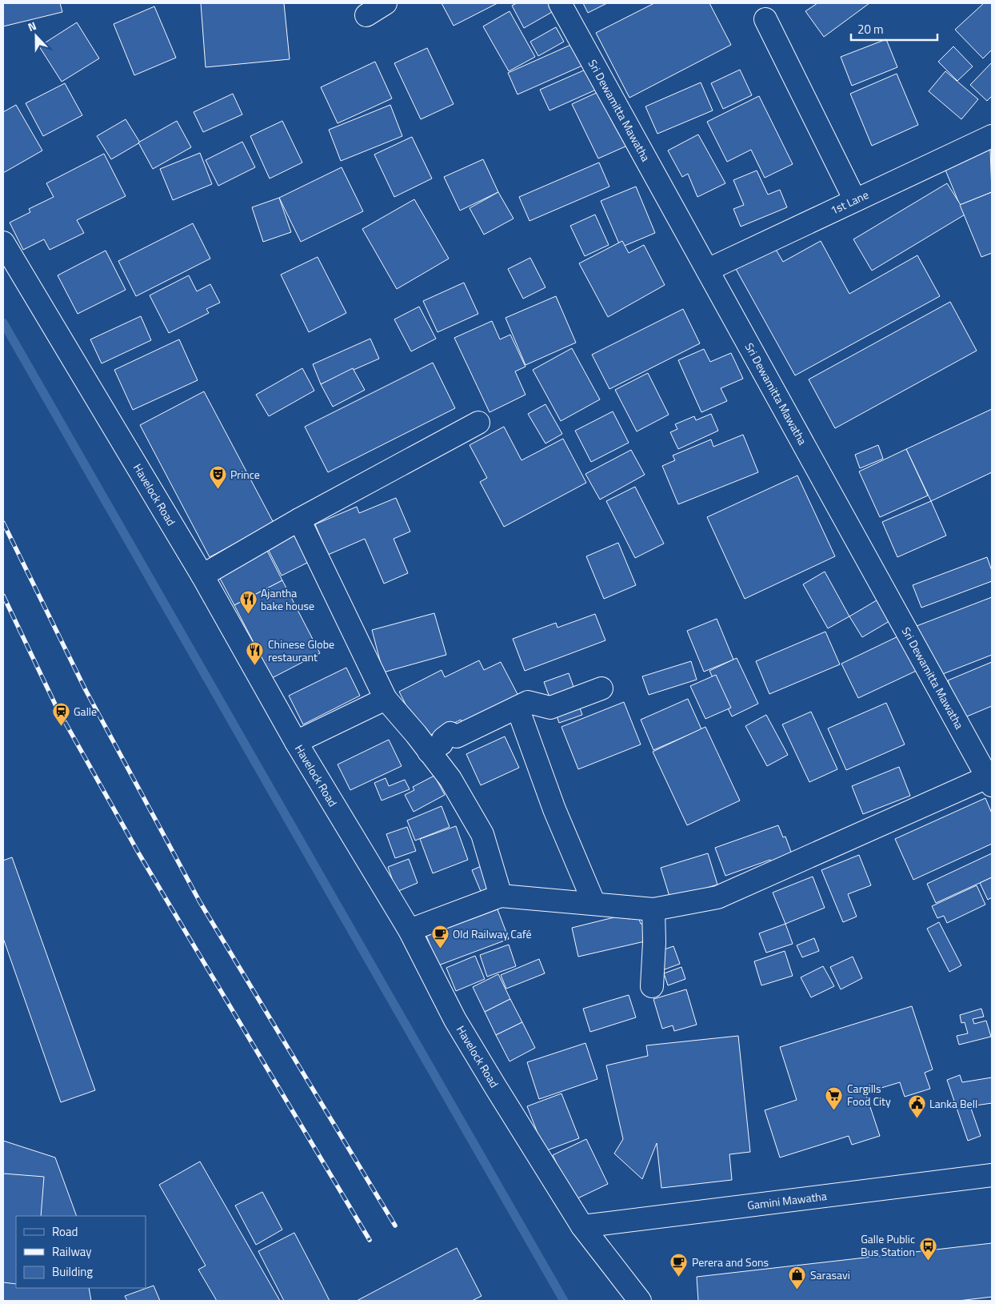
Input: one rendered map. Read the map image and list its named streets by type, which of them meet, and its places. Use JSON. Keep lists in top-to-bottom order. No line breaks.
{"streets":{"street":["Sri Dewamitta Mawatha","1st Lane","Havelock Road","Gamini Mawatha"]},"crossings":[["Sri Dewamitta Mawatha","1st Lane"],["Havelock Road","Gamini Mawatha"]],"places":{"theatre":["Prince"],"restaurant":["Ajantha bake house","Chinese Globe restaurant"],"station":["Galle"],"cafe":["Old Railway Café","Perera and Sons"],"supermarket":["Cargills Food City"],"public building":["Lanka Bell"],"bus stop":["Galle Public Bus Station"],"shop":["Sarasavi"]},"legend":["Road","Railway","Building"],"scale_bar":"20 m","north":"top"}
